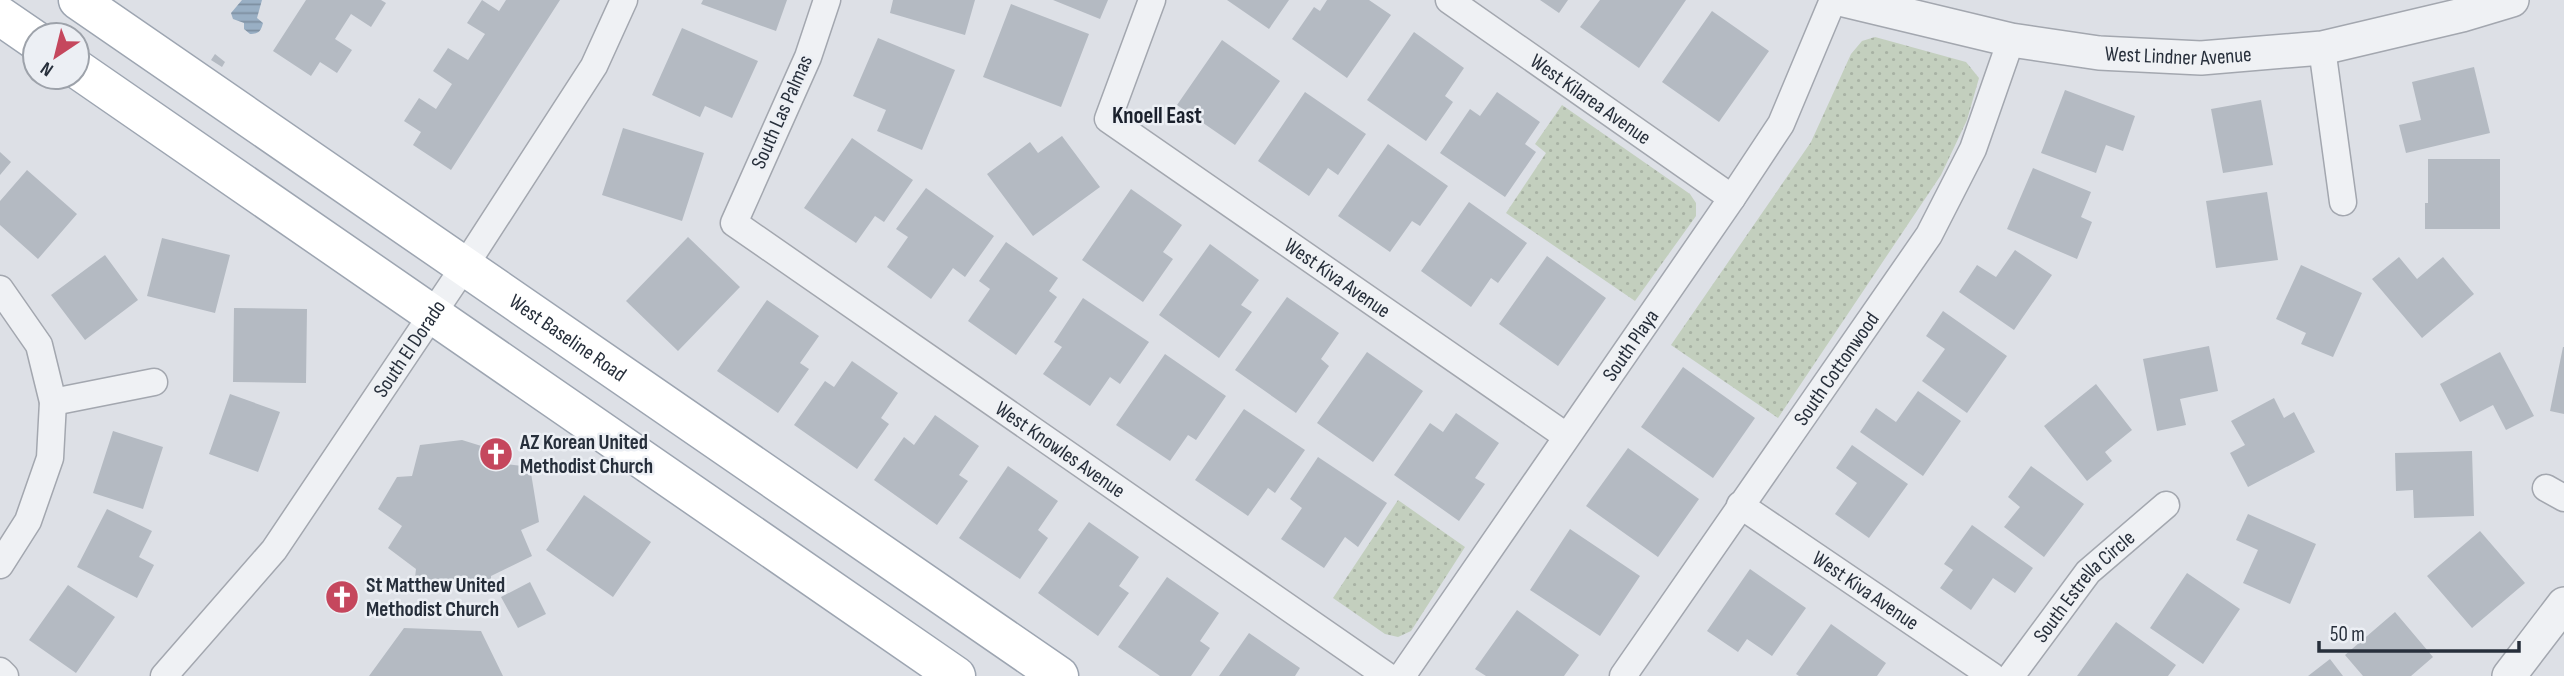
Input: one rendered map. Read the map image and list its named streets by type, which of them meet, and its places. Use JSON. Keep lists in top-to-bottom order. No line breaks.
{"streets":{"main road":["West Baseline Road"],"street":["West Lindner Avenue","West Kilarea Avenue","South Las Palmas","West Kiva Avenue","South Playa","South El Dorado","South Cottonwood","West Knowles Avenue","South Estrella Circle"]},"crossings":[["West Lindner Avenue","South Cottonwood"],["West Kilarea Avenue","South Playa"],["South Las Palmas","West Knowles Avenue"],["West Kiva Avenue","South Playa"],["West Kiva Avenue","South Cottonwood"],["West Baseline Road","South El Dorado"]],"districts":["Knoell East"],"places":{"church":["AZ Korean United Methodist Church","St Matthew United Methodist Church"]},"scale_bar":"50 m","north":"bottom left"}
